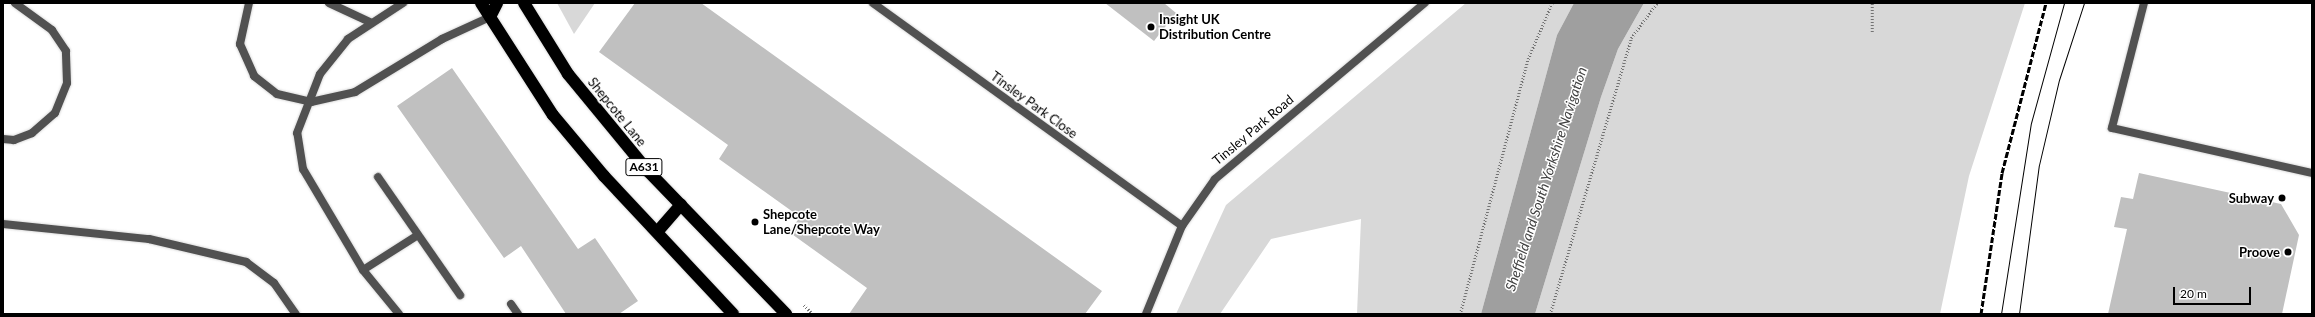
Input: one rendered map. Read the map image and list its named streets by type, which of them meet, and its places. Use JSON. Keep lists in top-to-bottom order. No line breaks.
{"streets":{"highway":["Shepcote Lane","A631"],"street":["Tinsley Park Close","Tinsley Park Road"]},"crossings":[["Tinsley Park Close","Tinsley Park Road"]],"water":["Sheffield and South Yorkshire Navigation"],"places":["Insight UK Distribution Centre","Subway","Shepcote Lane/Shepcote Way","Proove"],"scale_bar":"20 m"}
